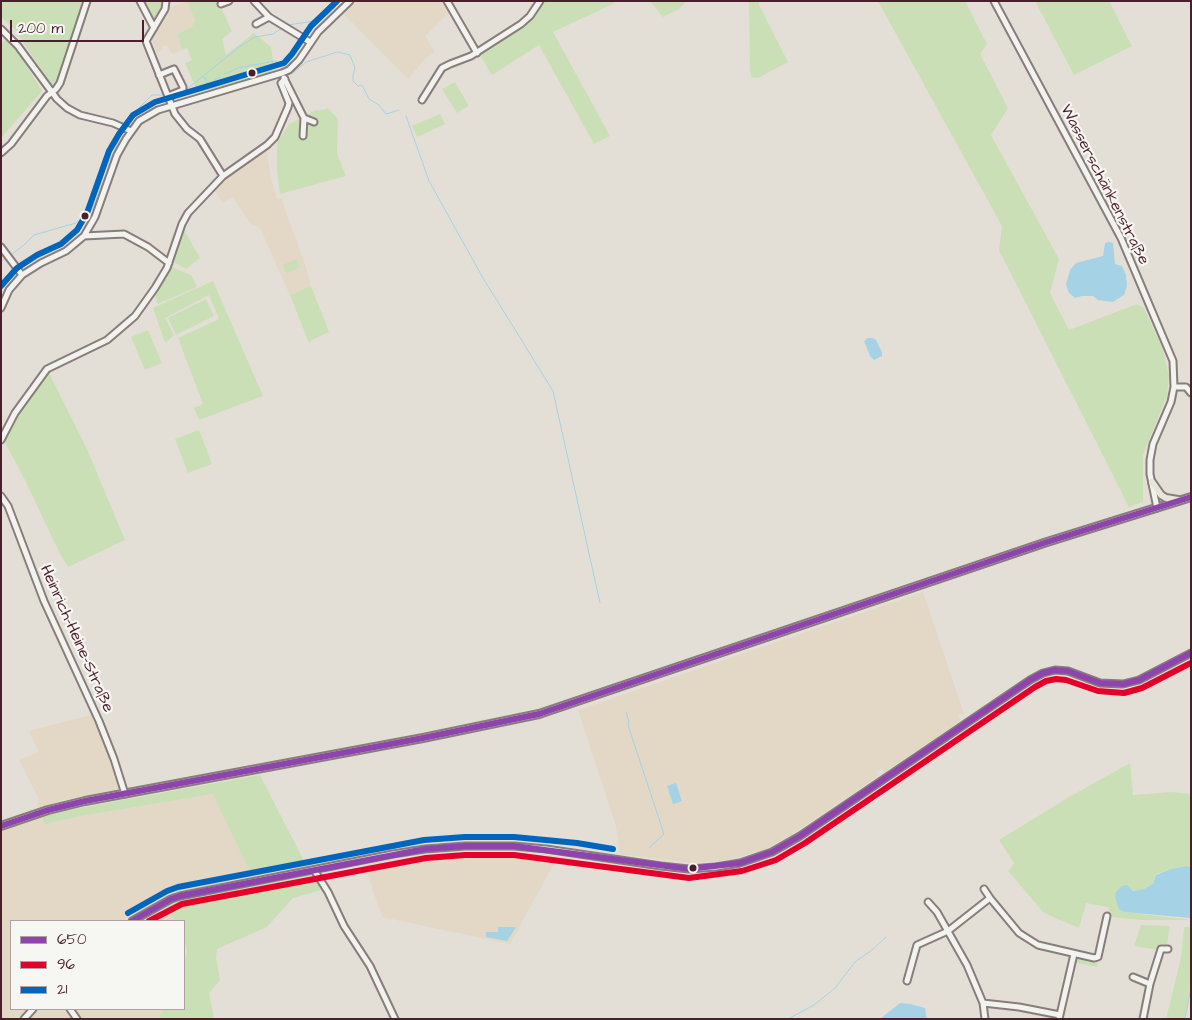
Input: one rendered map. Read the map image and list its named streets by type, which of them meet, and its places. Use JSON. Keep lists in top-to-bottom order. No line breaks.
{"streets":{"street":["Wasserschänkenstraße","Heinrich-Heine-Straße"]},"lines":["transit line 21","transit line 650","transit line 96"],"legend":["650","96","21"],"scale_bar":"200 m"}
